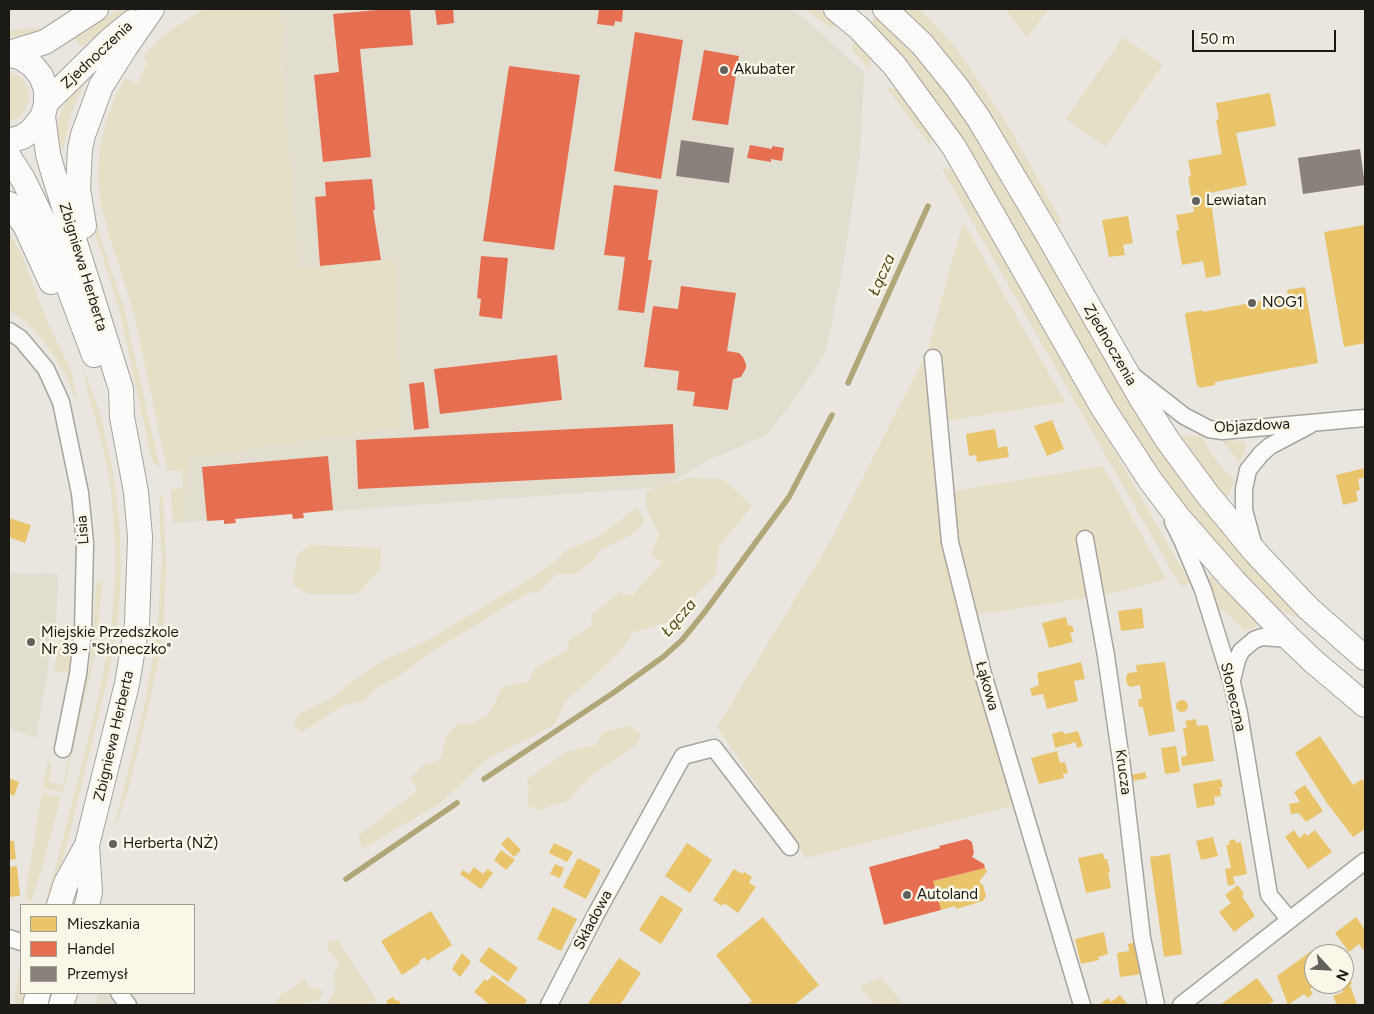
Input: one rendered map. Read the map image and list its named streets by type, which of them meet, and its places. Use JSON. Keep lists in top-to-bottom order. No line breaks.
{"streets":{"main road":["Zjednoczenia","Zbigniewa Herberta"],"street":["Objazdowa","Lisia","Łąkowa","Słoneczna","Krucza","Składowa"]},"crossings":[["Zjednoczenia","Zbigniewa Herberta"],["Zjednoczenia","Objazdowa"]],"water":["Łącza"],"places":["Akubater","Lewiatan","NOG1","Miejskie Przedszkole Nr 39 - \"Słoneczko\"","Herberta (NŻ)","Autoland"],"legend":["Mieszkania","Handel","Przemysł"],"scale_bar":"50 m","north":"bottom right"}
